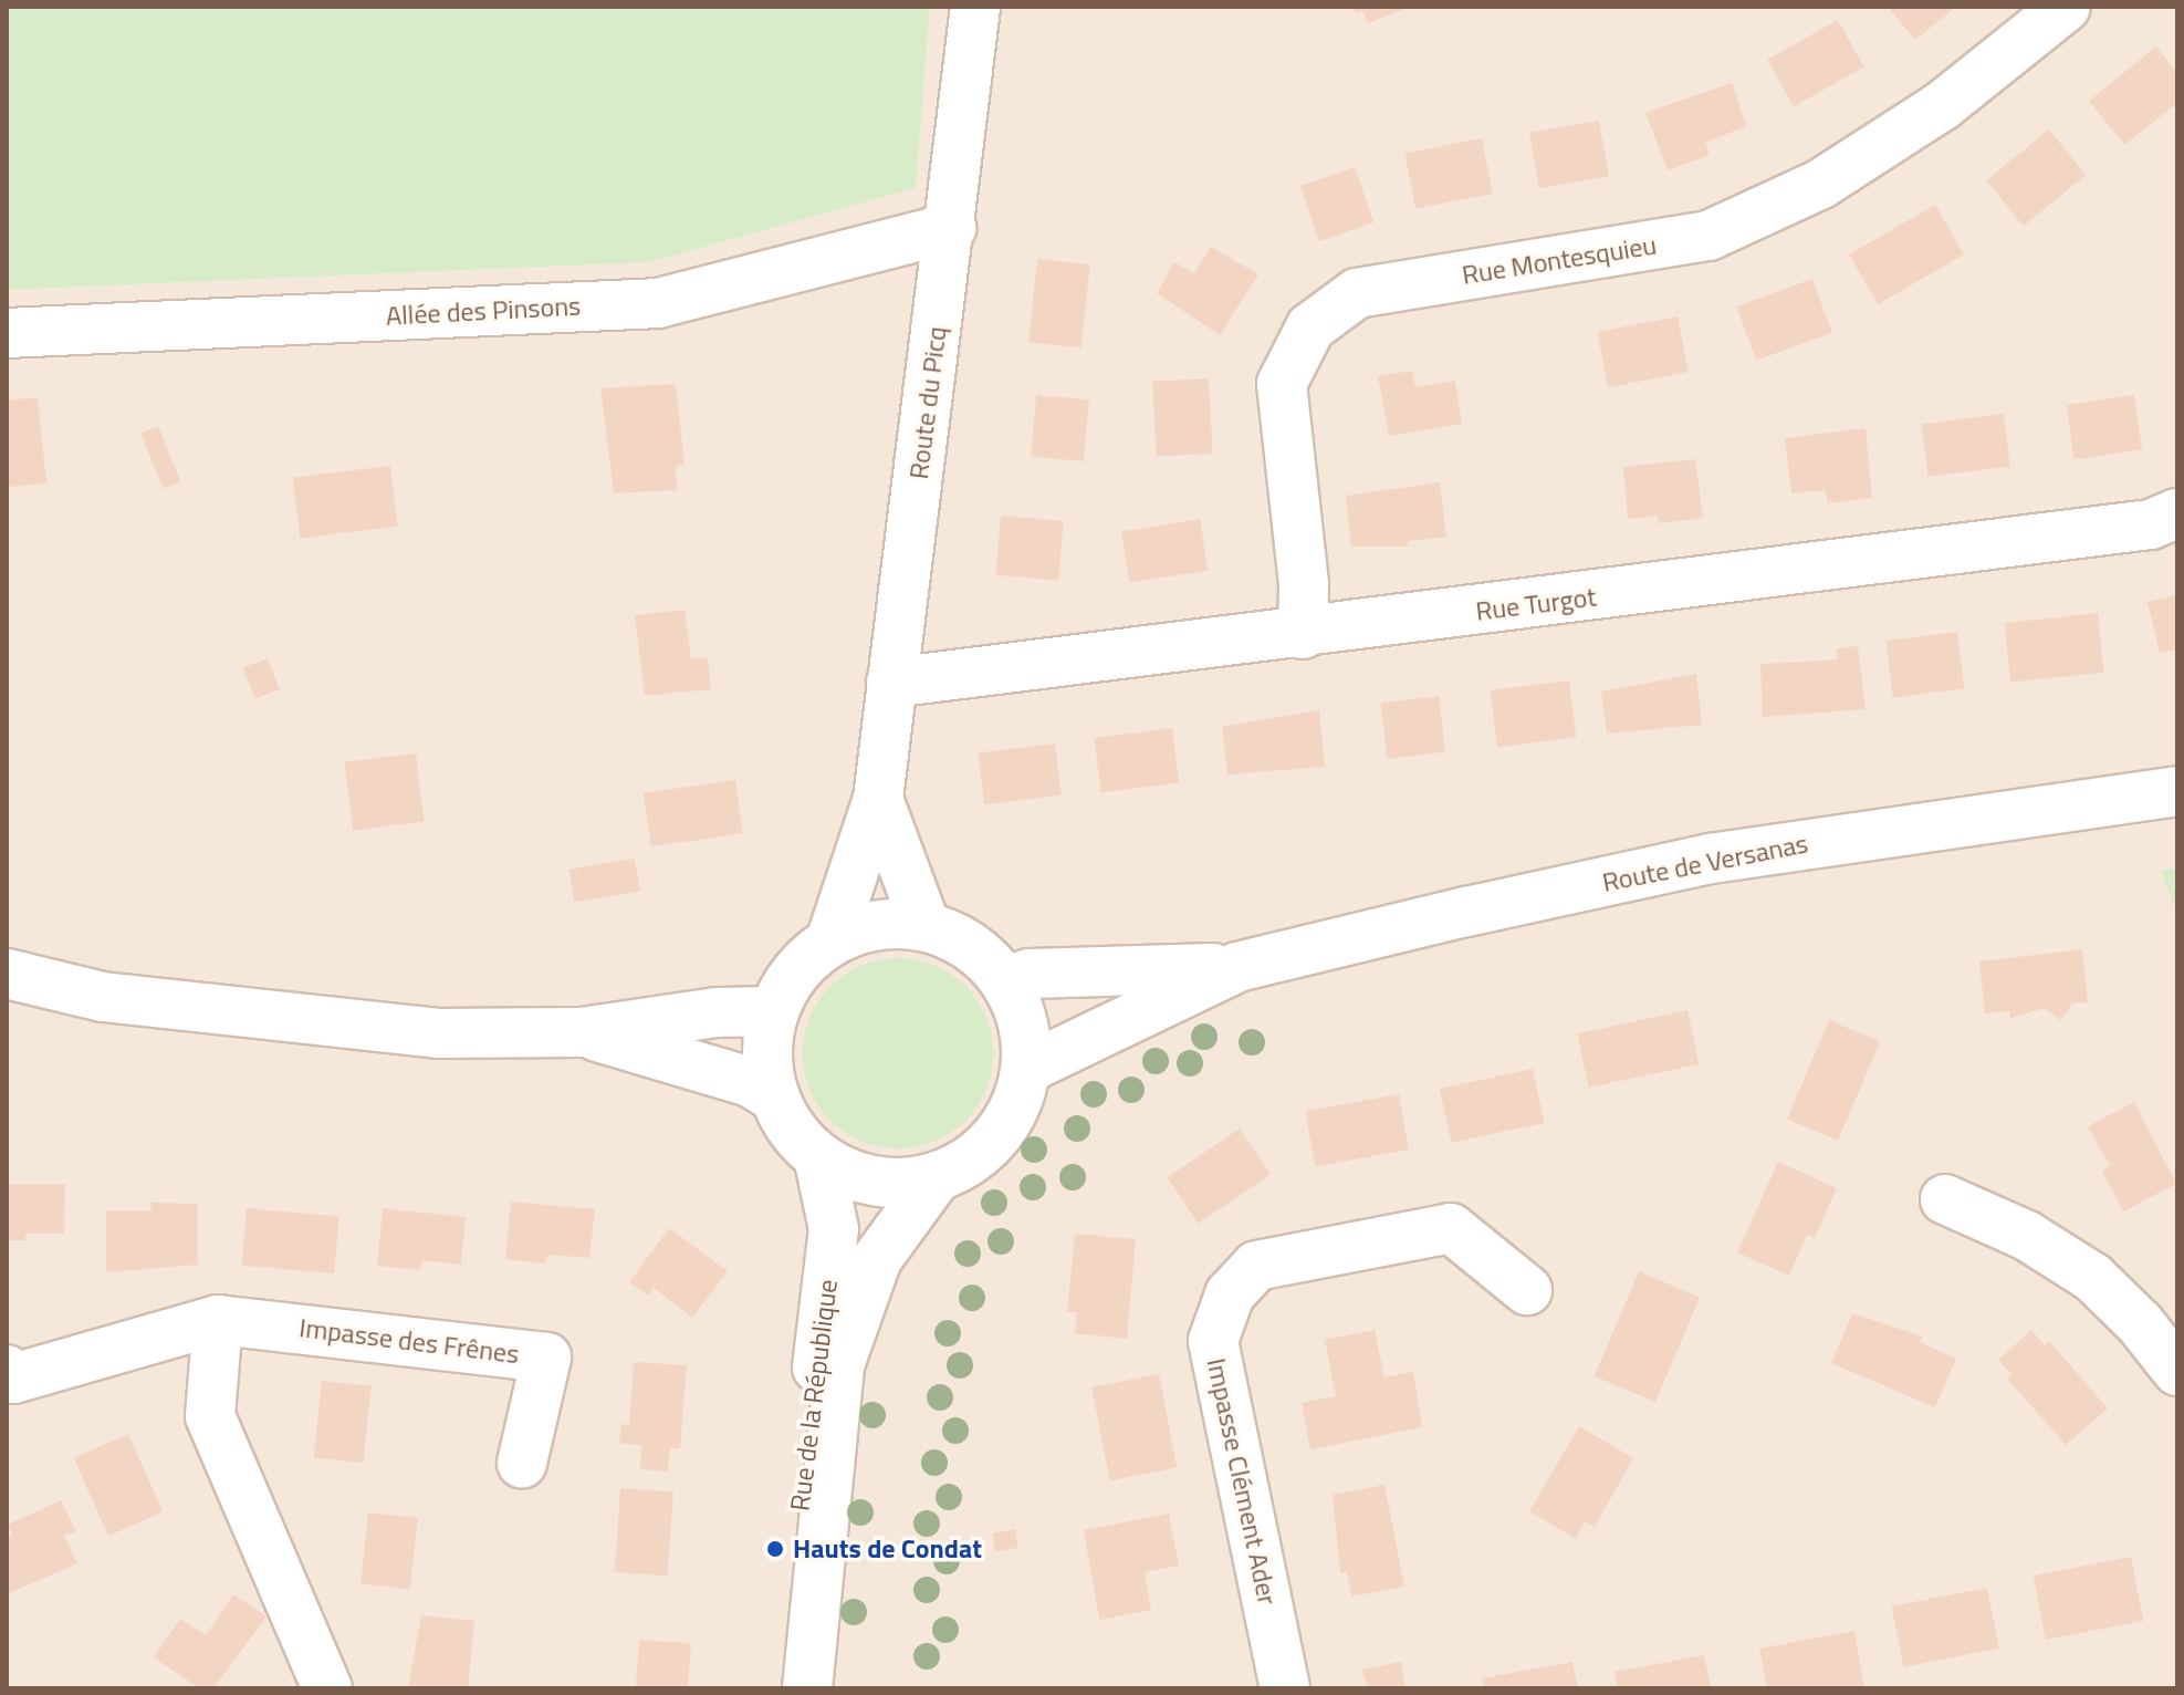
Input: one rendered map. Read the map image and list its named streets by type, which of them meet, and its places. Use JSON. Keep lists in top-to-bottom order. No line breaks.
{"streets":{"street":["Rue Montesquieu","Allée des Pinsons","Route du Picq","Rue Turgot","Route de Versanas","Impasse des Frênes","Rue de la République","Impasse Clément Ader"]},"crossings":[["Rue Montesquieu","Rue Turgot"],["Allée des Pinsons","Route du Picq"],["Route du Picq","Rue Turgot"],["Route du Picq","Rue de la République"]],"places":["Hauts de Condat"]}
